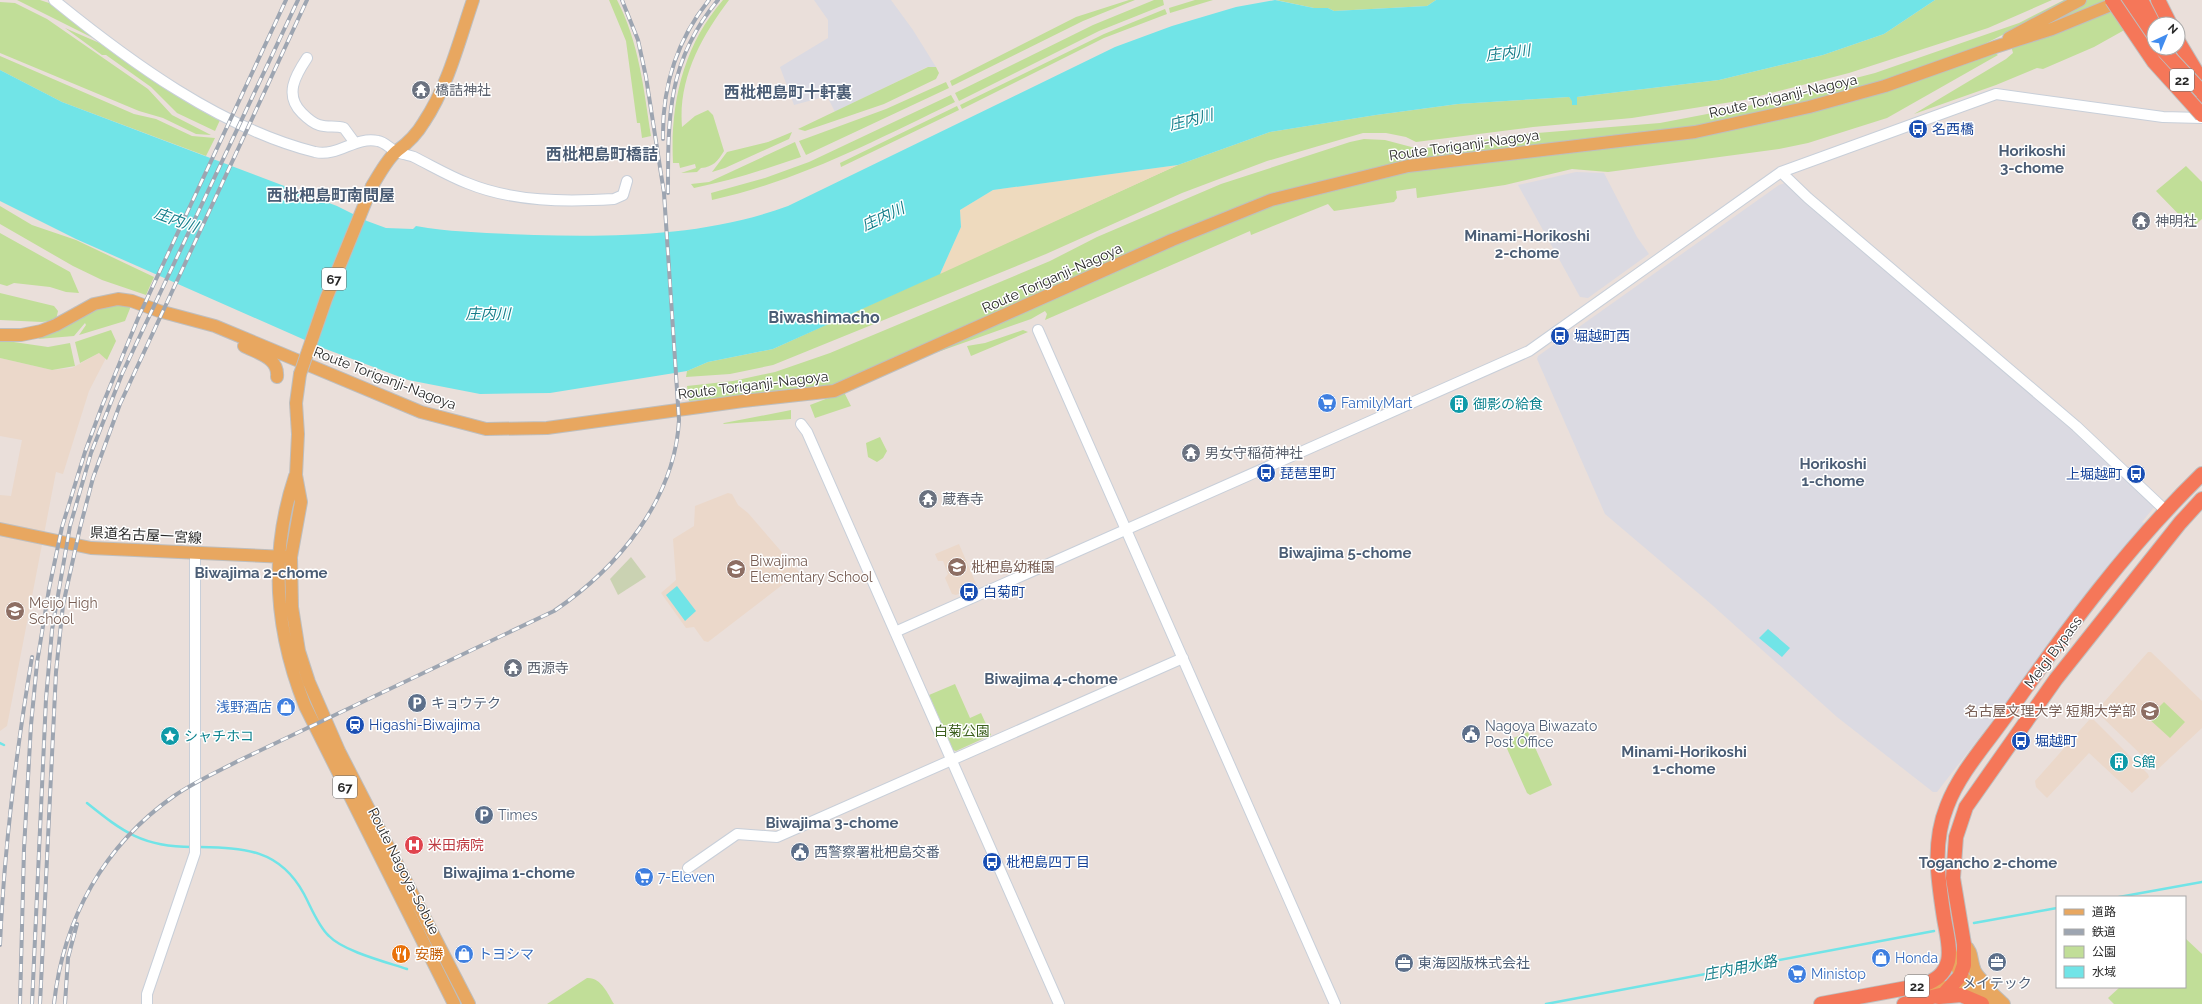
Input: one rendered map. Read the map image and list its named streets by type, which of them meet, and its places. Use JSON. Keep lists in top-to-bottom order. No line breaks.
{"streets":{"highway":["22","Meigi Bypass"],"main road":["Route Toriganji-Nagoya","67","県道名古屋一宮線","Route Nagoya-Sobue"]},"crossings":[["22","Meigi Bypass"],["県道名古屋一宮線","Route Nagoya-Sobue"]],"districts":["西枇杷島町十軒裏","Horikoshi 3-chome","西枇杷島町橋詰","西枇杷島町南問屋","Minami-Horikoshi 2-chome","Biwashimacho","Horikoshi 1-chome","Biwajima 5-chome","Biwajima 2-chome","Biwajima 4-chome","Minami-Horikoshi 1-chome","Biwajima 3-chome","Togancho 2-chome","Biwajima 1-chome"],"water":["庄内川","庄内用水路"],"parks":["白菊公園"],"places":{"temple":["橋詰神社","神明社","男女守稲荷神社","蔵春寺","西源寺"],"bus stop":["名西橋","堀越町西","琵琶里町","上堀越町","白菊町","堀越町","枇杷島四丁目"],"supermarket":["FamilyMart","7-Eleven","Ministop"],"building":["御影の給食","S館"],"school or university":["枇杷島幼稚園","Biwajima Elementary School","Meijo High School","名古屋文理大学 短期大学部"],"parking":["キョウテク","Times"],"shop":["浅野酒店","トヨシマ","Honda"],"station":["Higashi-Biwajima"],"public building":["Nagoya Biwazato Post Office","西警察署枇杷島交番"],"place":["シャチホコ"],"hospital":["米田病院"],"restaurant":["安勝"],"office":["メイテック","東海図版株式会社"]},"legend":["道路","鉄道","公園","水域"],"north":"top right"}
